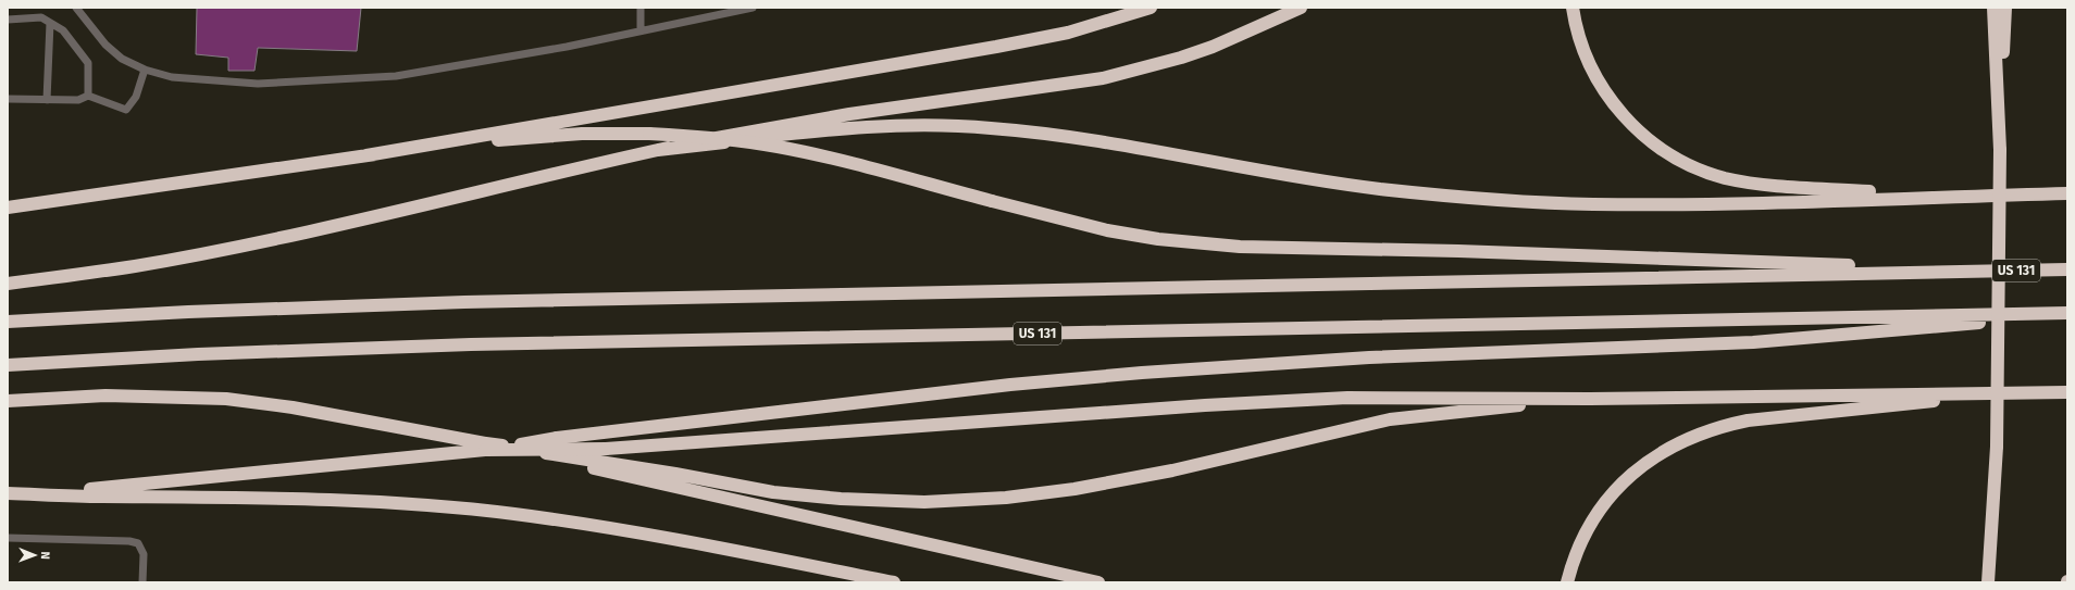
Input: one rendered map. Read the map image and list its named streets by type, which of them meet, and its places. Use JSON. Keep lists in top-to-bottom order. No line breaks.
{"streets":{"highway":["US 131"]},"north":"right"}
